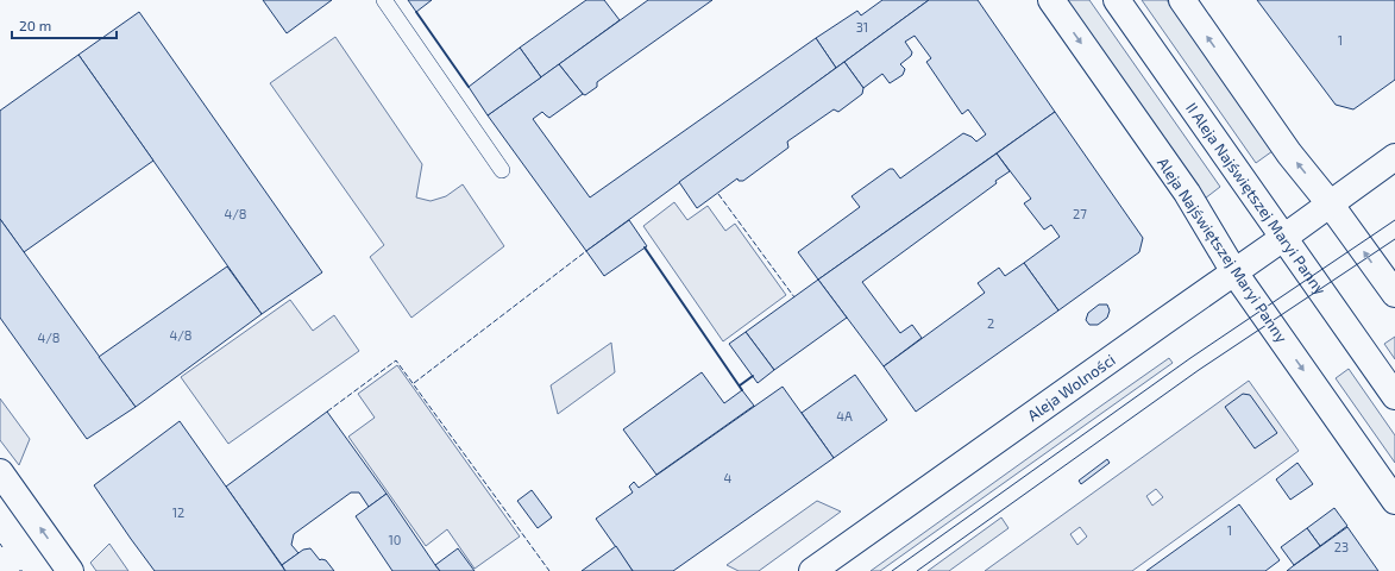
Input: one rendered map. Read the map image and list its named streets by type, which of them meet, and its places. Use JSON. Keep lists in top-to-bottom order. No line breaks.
{"streets":{"street":["II Aleja Najświętszej Maryi Panny","Aleja Najświętszej Maryi Panny","Aleja Wolności"]},"crossings":[["II Aleja Najświętszej Maryi Panny","Aleja Wolności"],["Aleja Najświętszej Maryi Panny","Aleja Wolności"]],"house_numbers":["31","1","4/8","27","2","4/8","4/8","4A","4","12","1","10","23"],"scale_bar":"20 m"}
